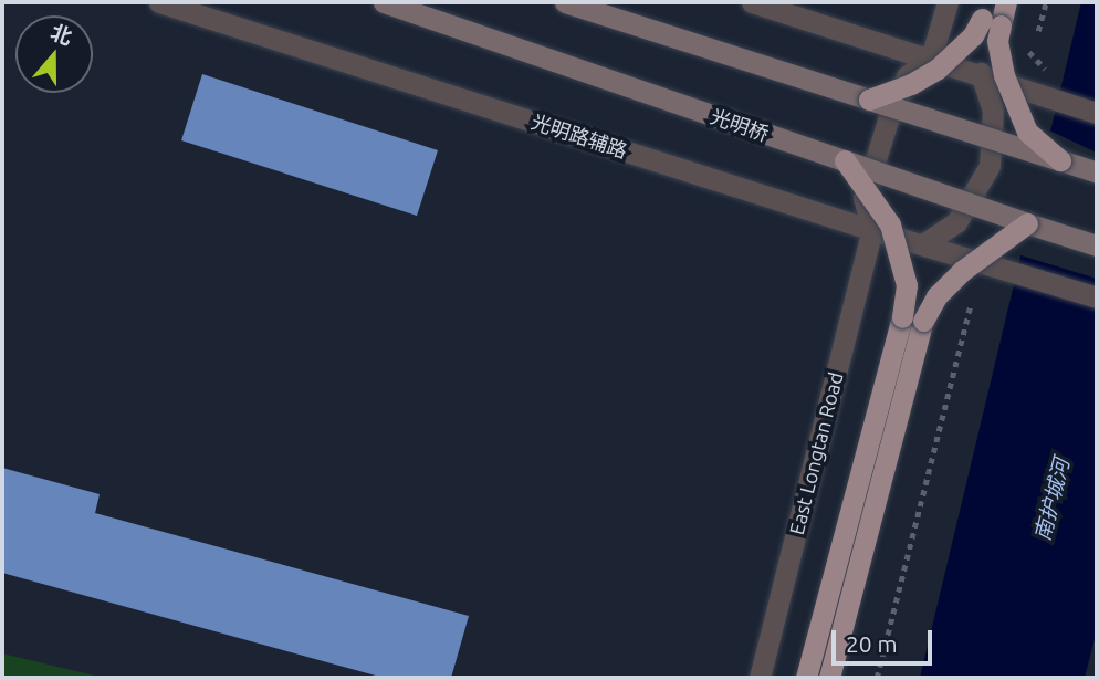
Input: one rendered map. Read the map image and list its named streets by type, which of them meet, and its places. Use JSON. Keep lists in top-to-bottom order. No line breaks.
{"streets":{"main road":["光明桥"],"street":["光明路辅路","East Longtan Road"]},"crossings":[["光明路辅路","East Longtan Road"]],"water":["南护城河"],"scale_bar":"20 m","north":"top"}
